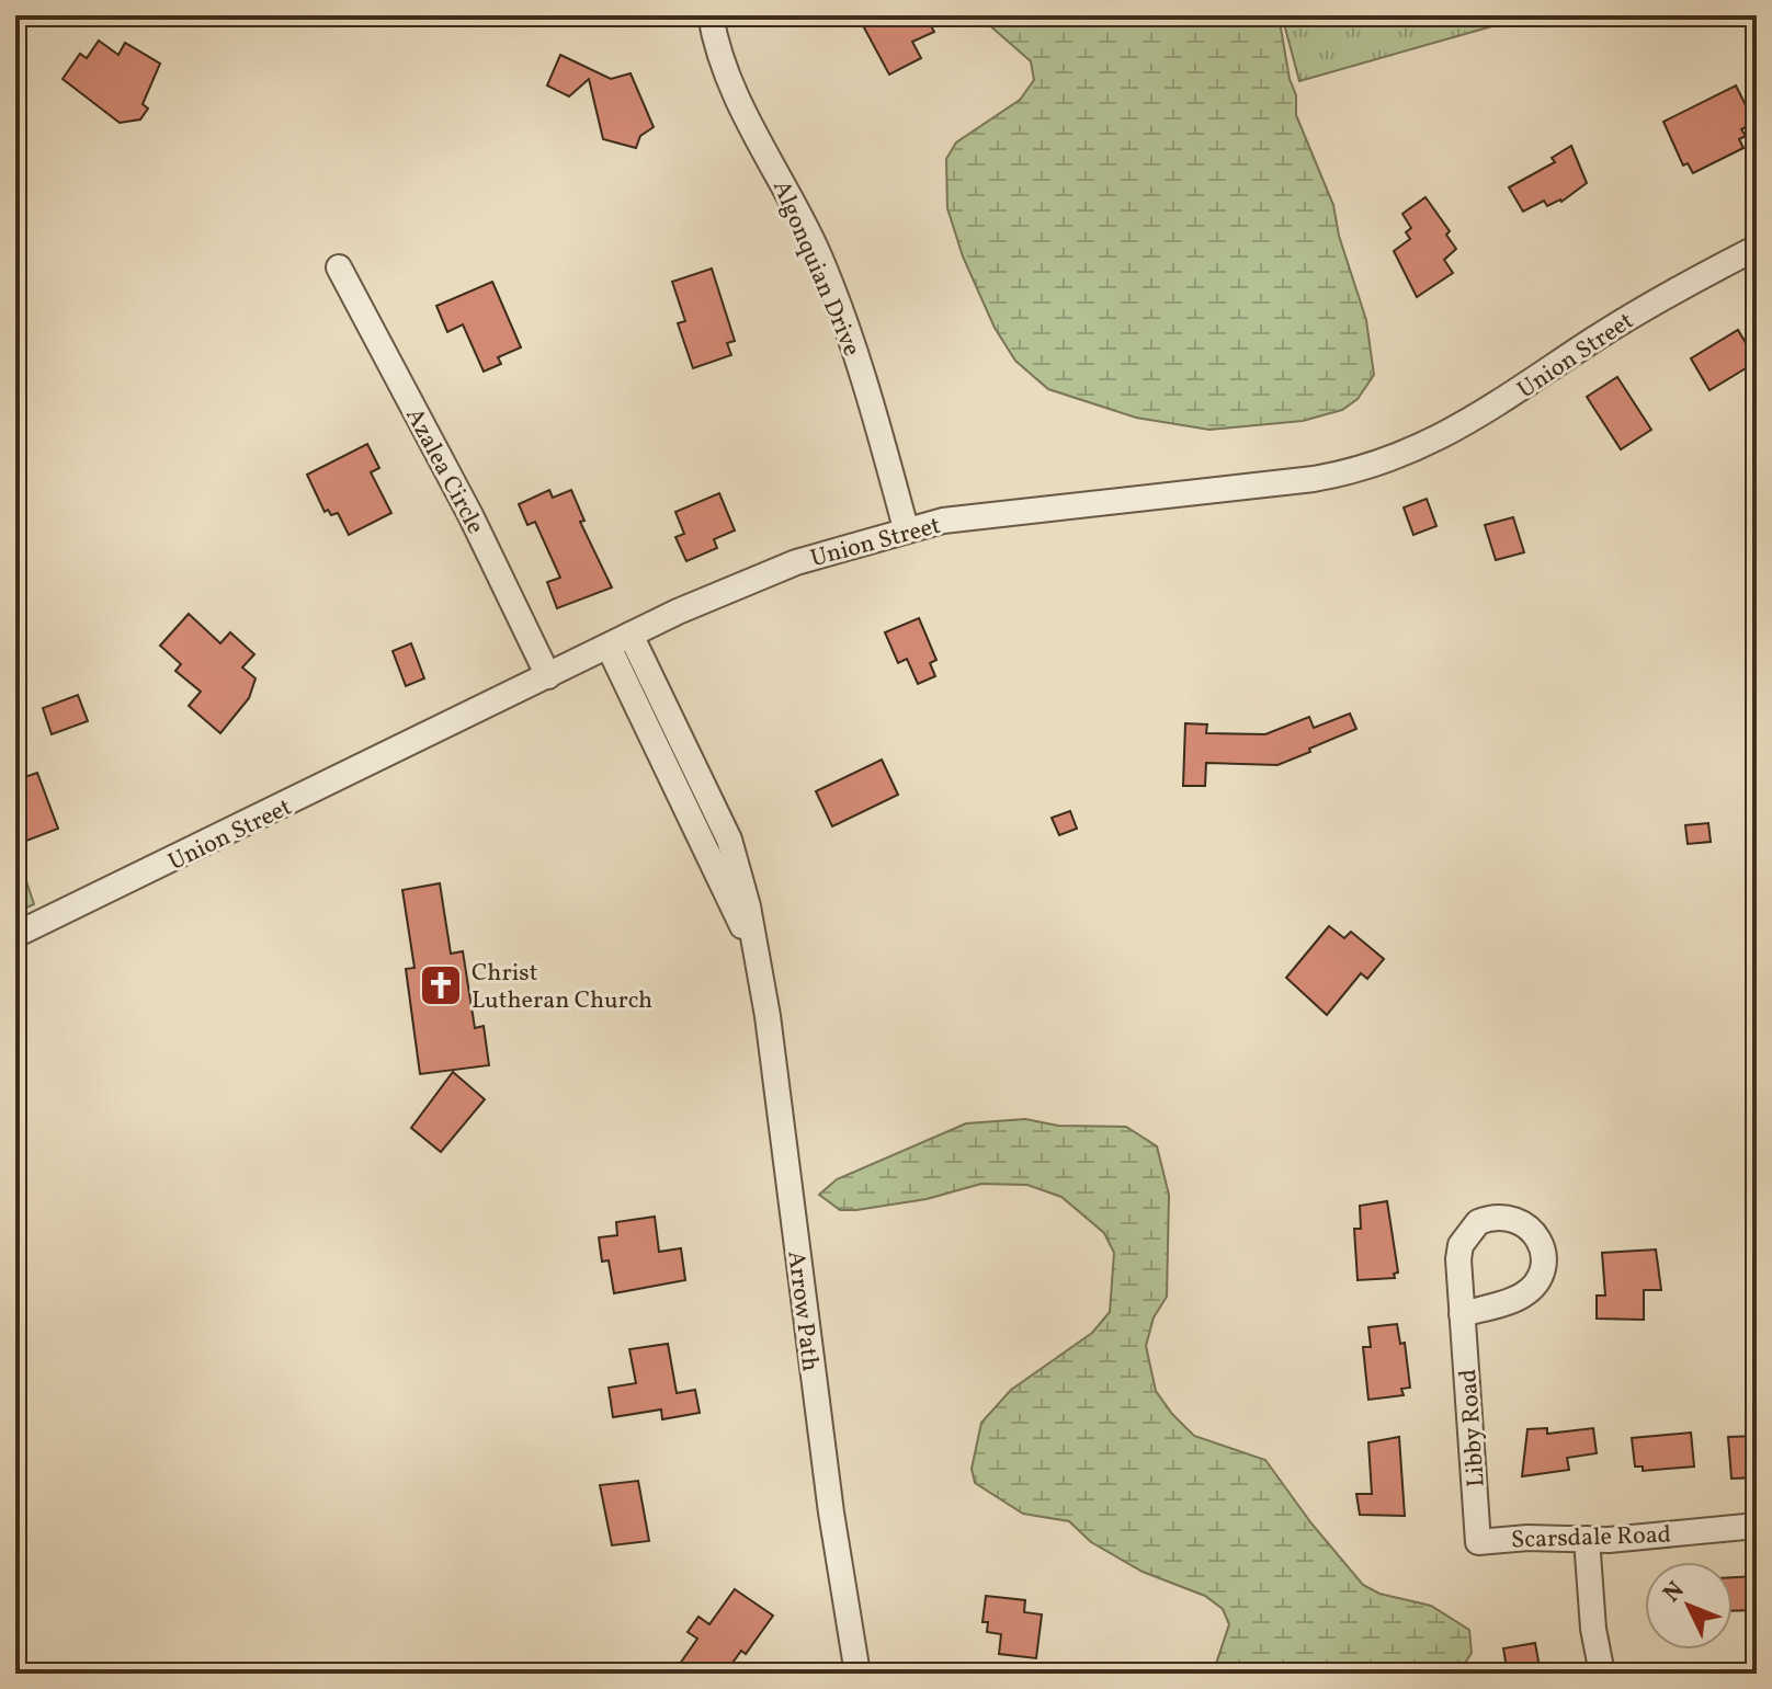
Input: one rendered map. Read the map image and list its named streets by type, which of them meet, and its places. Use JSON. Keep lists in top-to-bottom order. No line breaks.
{"streets":{"street":["Algonquian Drive","Union Street","Azalea Circle","Arrow Path","Libby Road","Scarsdale Road"]},"crossings":[["Algonquian Drive","Union Street"],["Union Street","Azalea Circle"],["Union Street","Arrow Path"],["Libby Road","Scarsdale Road"]],"places":{"church":["Christ Lutheran Church"]},"north":"top left"}
